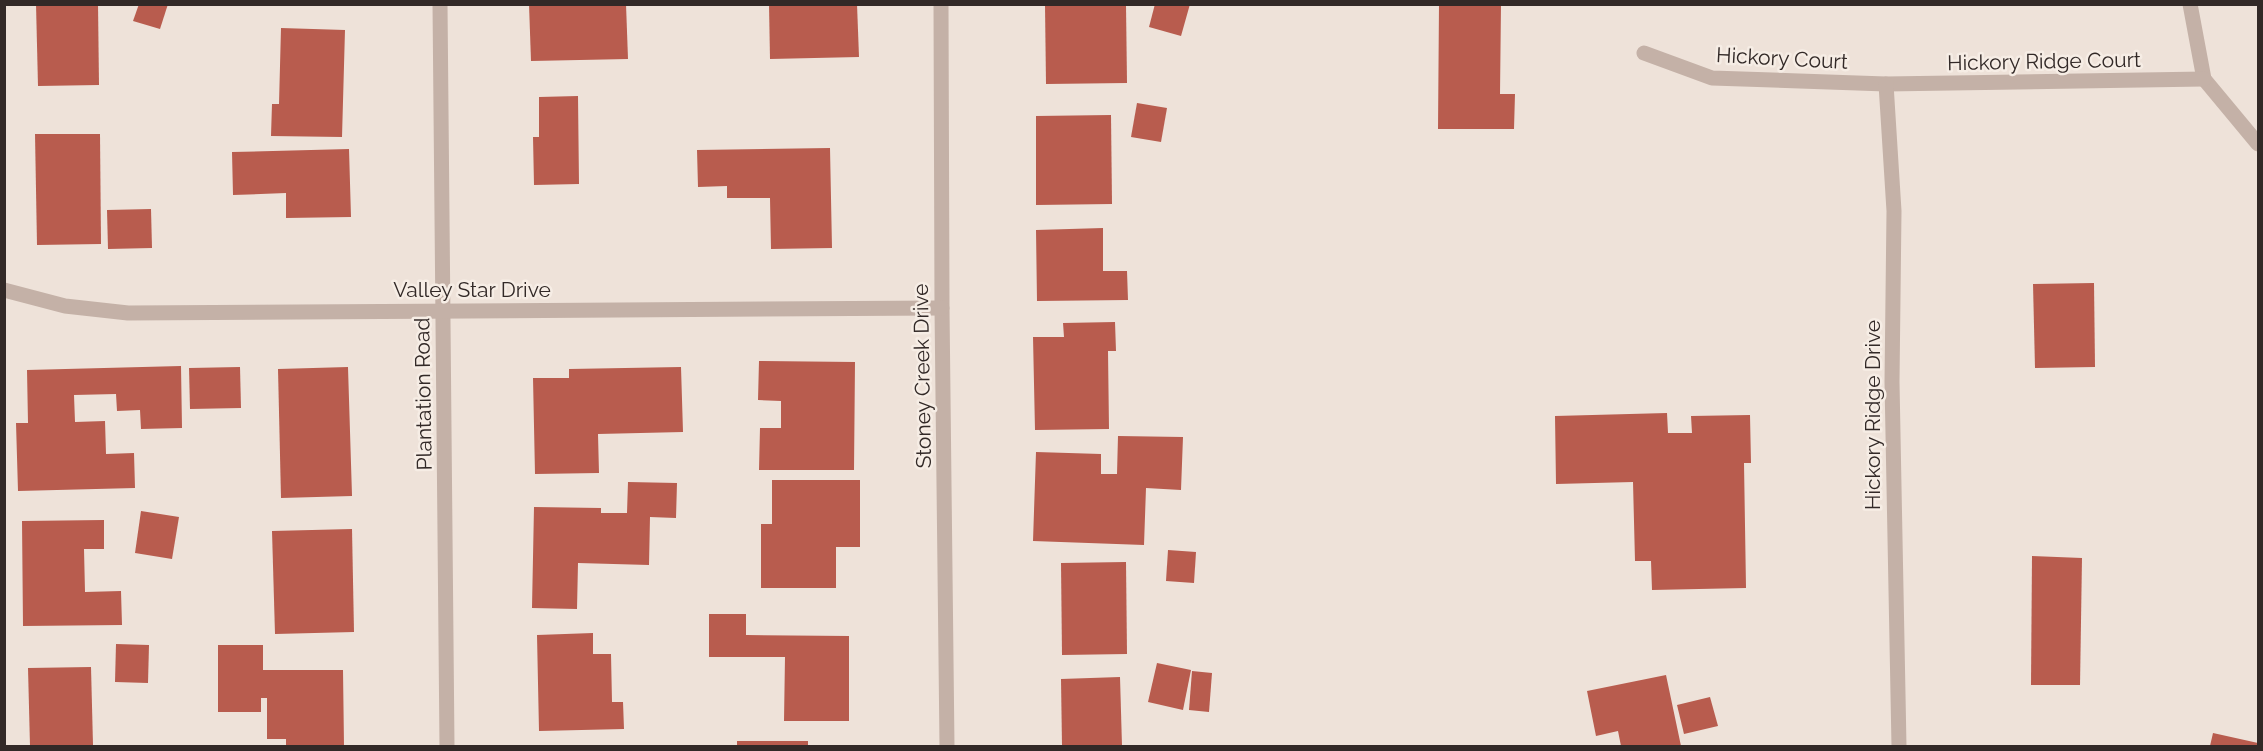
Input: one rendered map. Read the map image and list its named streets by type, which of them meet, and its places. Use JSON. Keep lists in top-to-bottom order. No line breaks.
{"streets":{"street":["Hickory Court","Hickory Ridge Court","Valley Star Drive","Stoney Creek Drive","Plantation Road","Hickory Ridge Drive"]},"crossings":[["Hickory Court","Hickory Ridge Court"],["Hickory Court","Hickory Ridge Drive"],["Hickory Ridge Court","Hickory Ridge Drive"],["Valley Star Drive","Stoney Creek Drive"],["Valley Star Drive","Plantation Road"]]}
